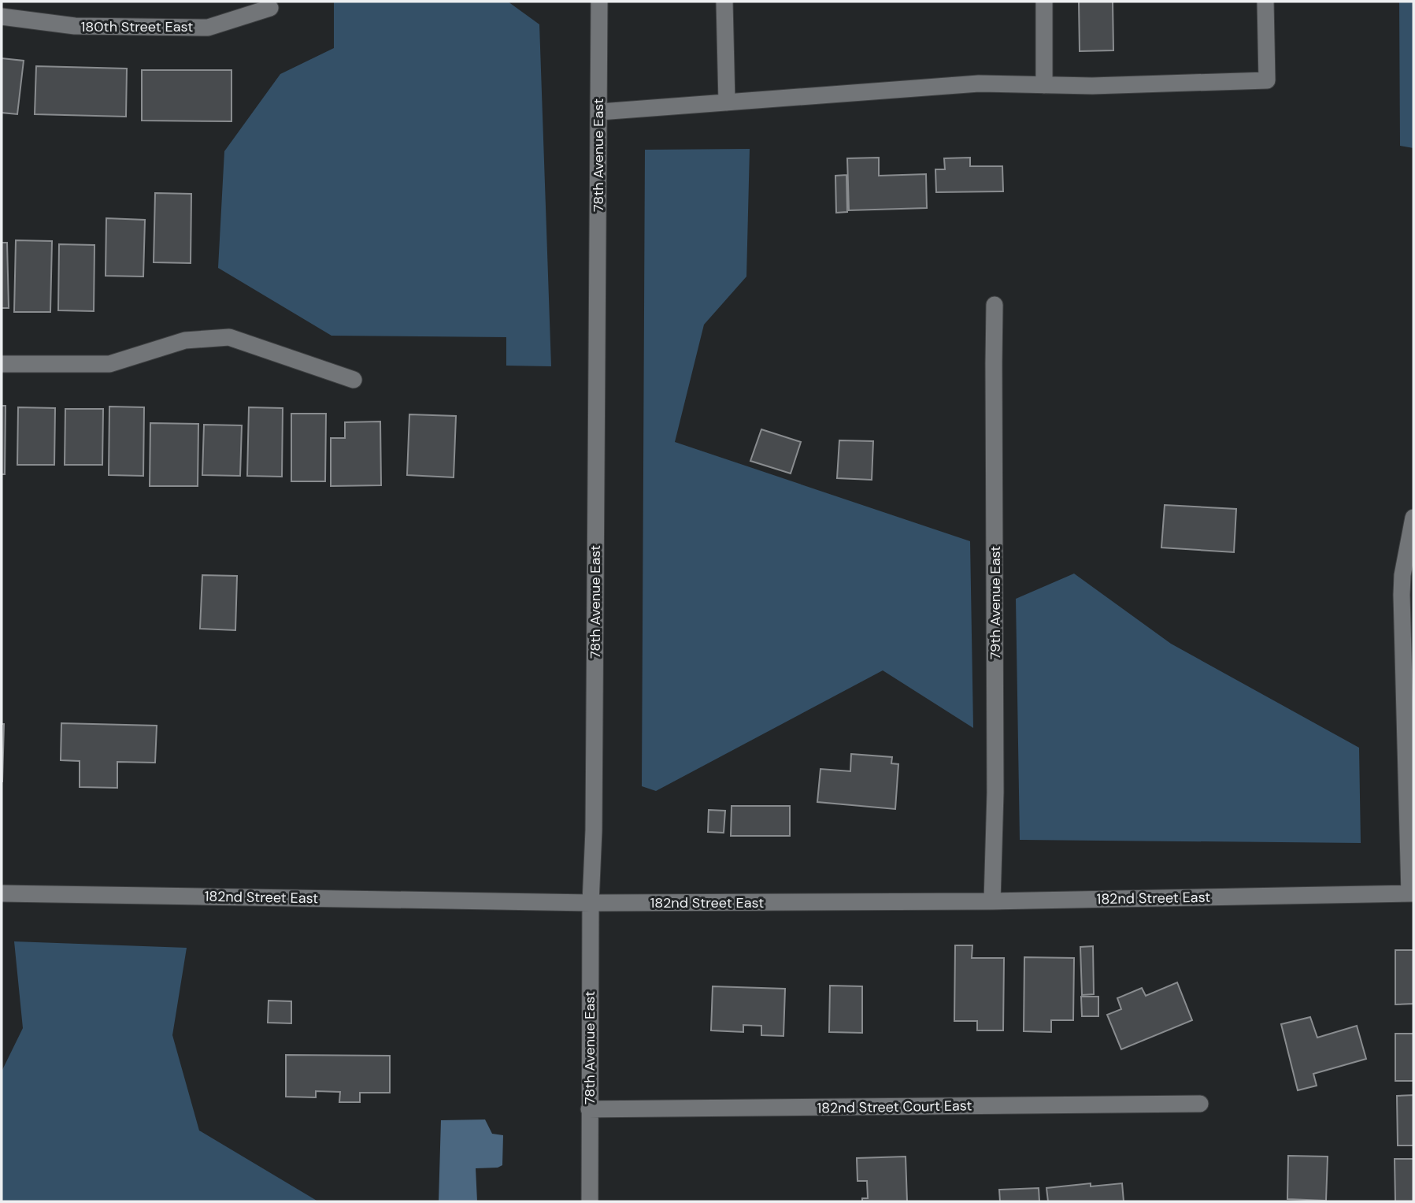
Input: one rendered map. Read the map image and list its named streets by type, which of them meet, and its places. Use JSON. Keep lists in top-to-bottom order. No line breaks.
{"streets":{"street":["180th Street East","78th Avenue East","79th Avenue East","182nd Street East","182nd Street Court East"]},"crossings":[["78th Avenue East","182nd Street East"],["78th Avenue East","182nd Street Court East"],["79th Avenue East","182nd Street East"]]}
